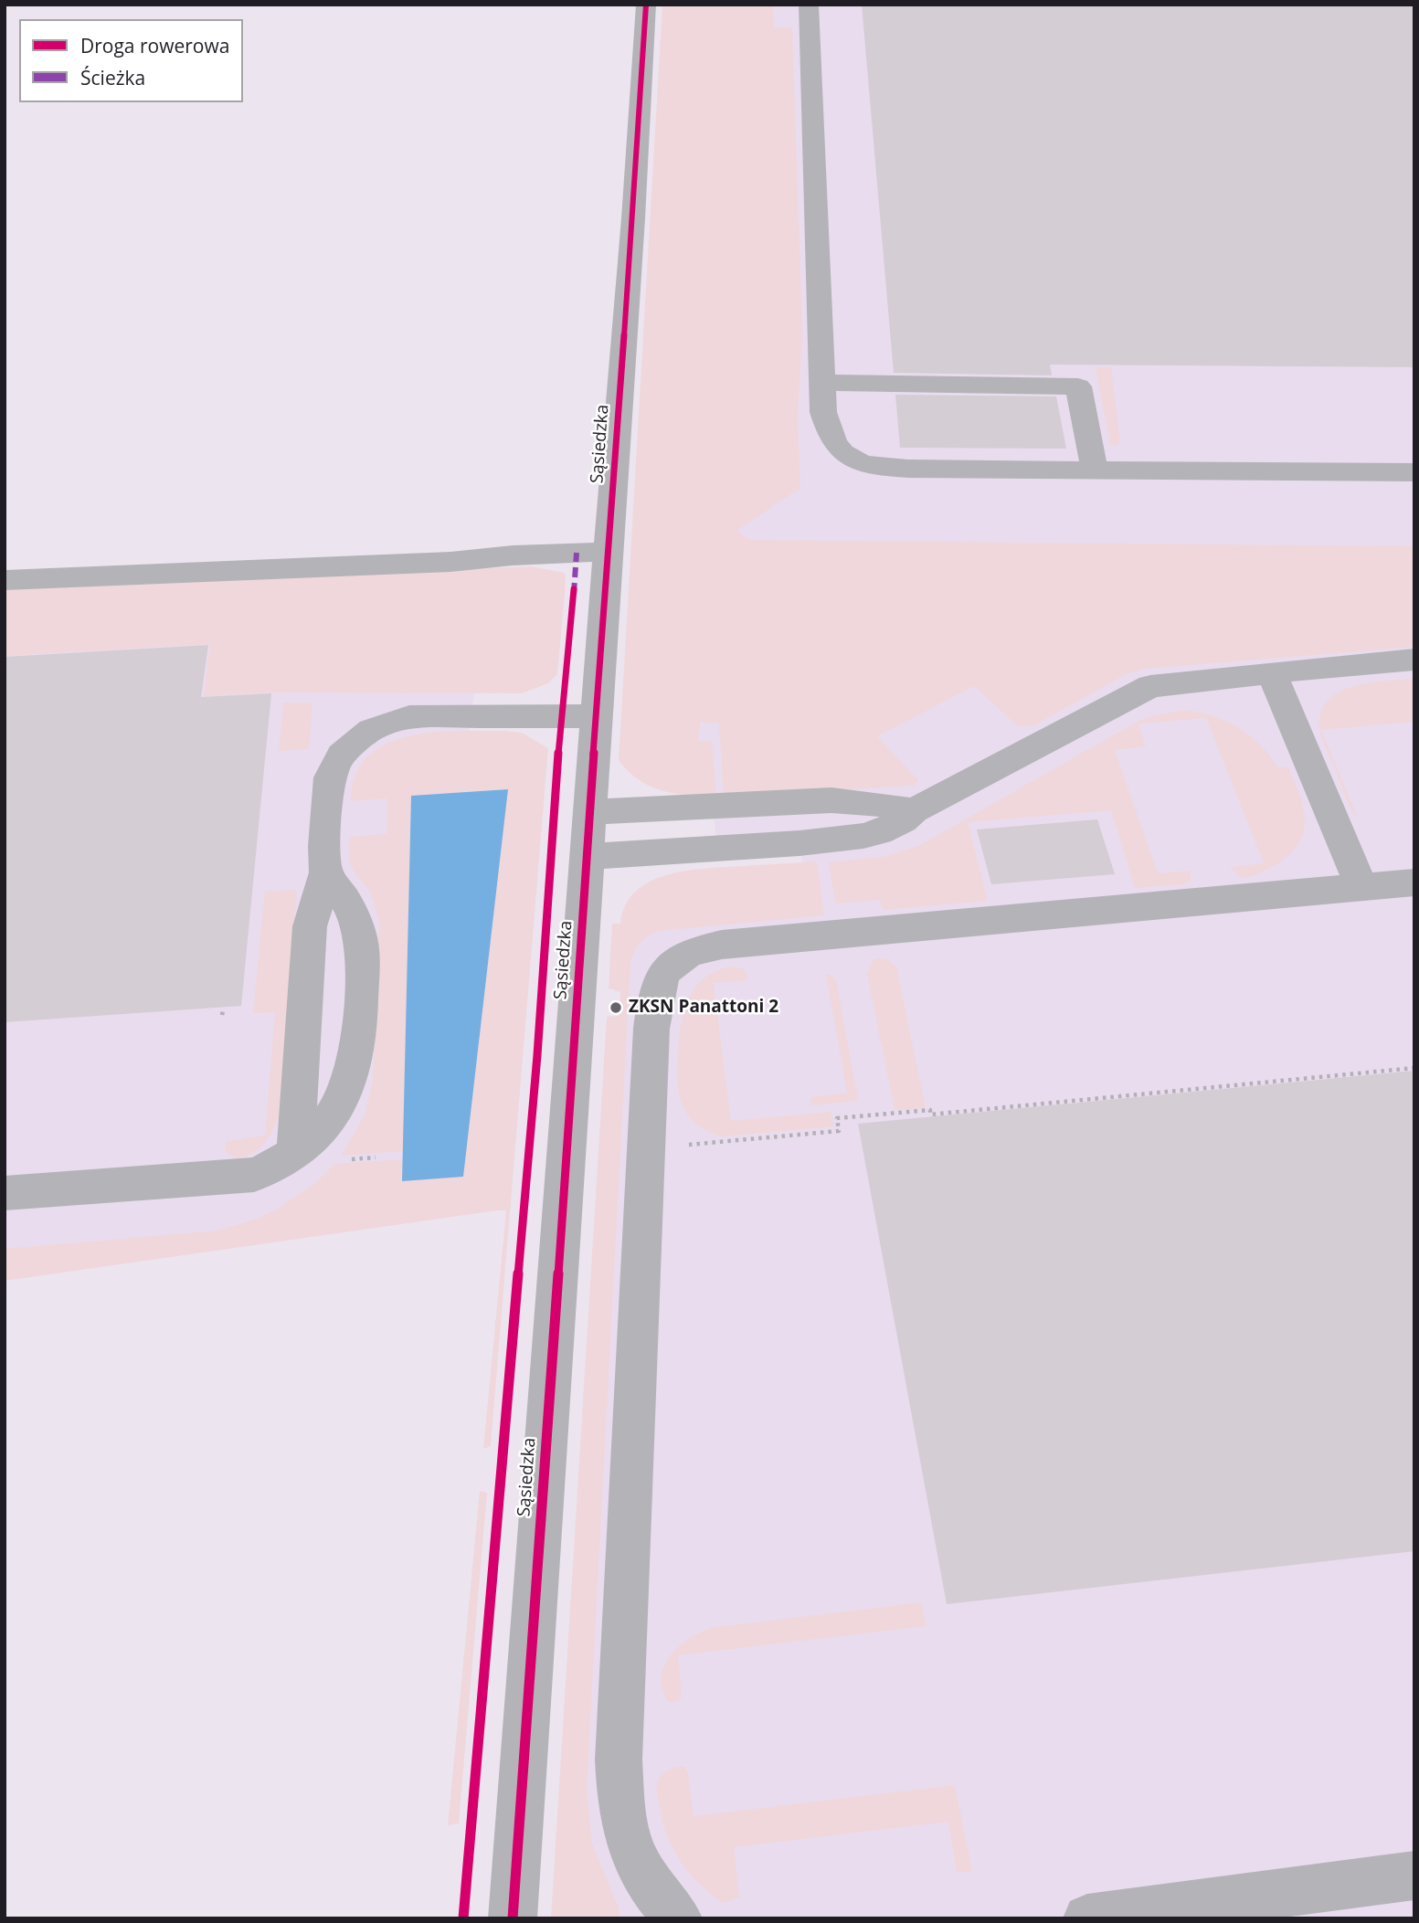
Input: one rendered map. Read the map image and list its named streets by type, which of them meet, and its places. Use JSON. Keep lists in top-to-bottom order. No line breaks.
{"streets":{"street":["Sąsiedzka"]},"places":["ZKSN Panattoni 2"],"legend":["Droga rowerowa","Ścieżka"]}
